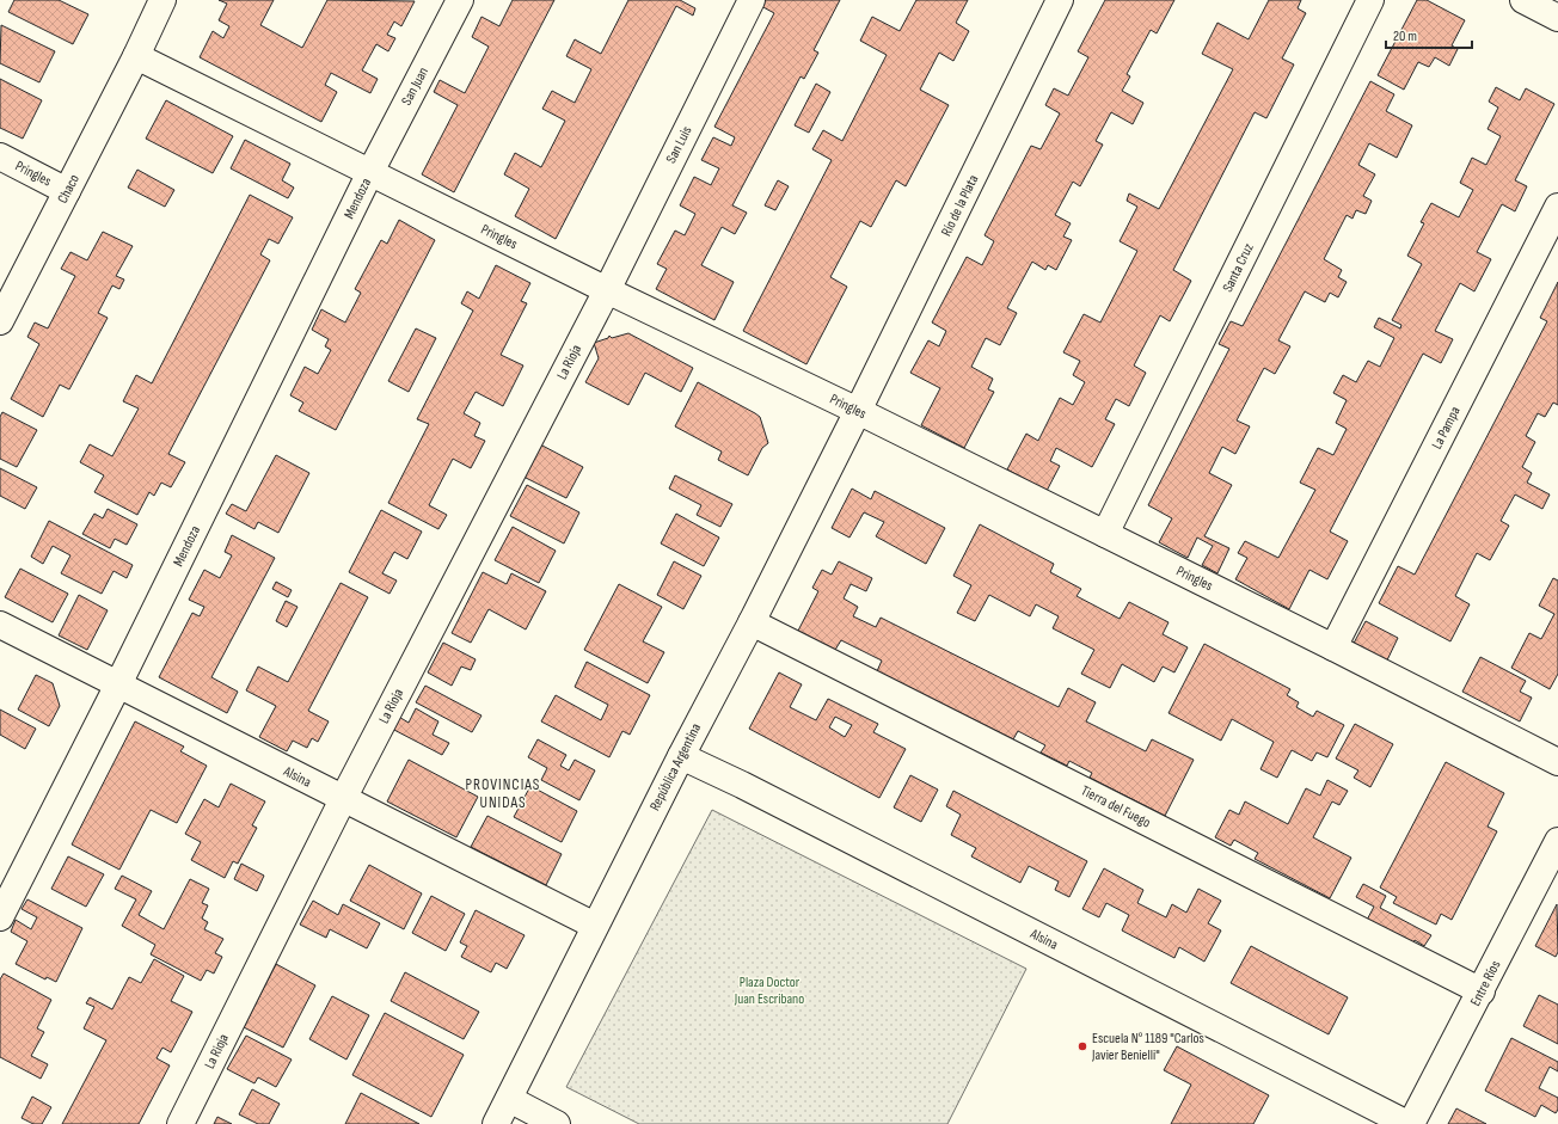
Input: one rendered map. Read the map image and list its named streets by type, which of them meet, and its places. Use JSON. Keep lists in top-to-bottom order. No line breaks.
{"streets":{"street":["San Juan","San Luis","Pringles","Chaco","Mendoza","Río de la Plata","Santa Cruz","La Rioja","La Pampa","República Argentina","Alsina","Tierra del Fuego","Entre Ríos"]},"crossings":[["San Juan","Pringles"],["San Juan","Mendoza"],["San Luis","Pringles"],["San Luis","La Rioja"],["Pringles","Chaco"],["Pringles","Mendoza"],["Pringles","Río de la Plata"],["Pringles","Santa Cruz"],["Pringles","La Rioja"],["Pringles","La Pampa"],["Pringles","República Argentina"],["Mendoza","Alsina"],["Río de la Plata","República Argentina"],["La Rioja","Alsina"],["República Argentina","Alsina"],["República Argentina","Tierra del Fuego"],["Tierra del Fuego","Entre Ríos"]],"districts":["PROVINCIAS UNIDAS"],"parks":["Plaza Doctor Juan Escribano"],"places":["Escuela N° 1189 \"Carlos Javier Benielli\""],"scale_bar":"20 m"}
